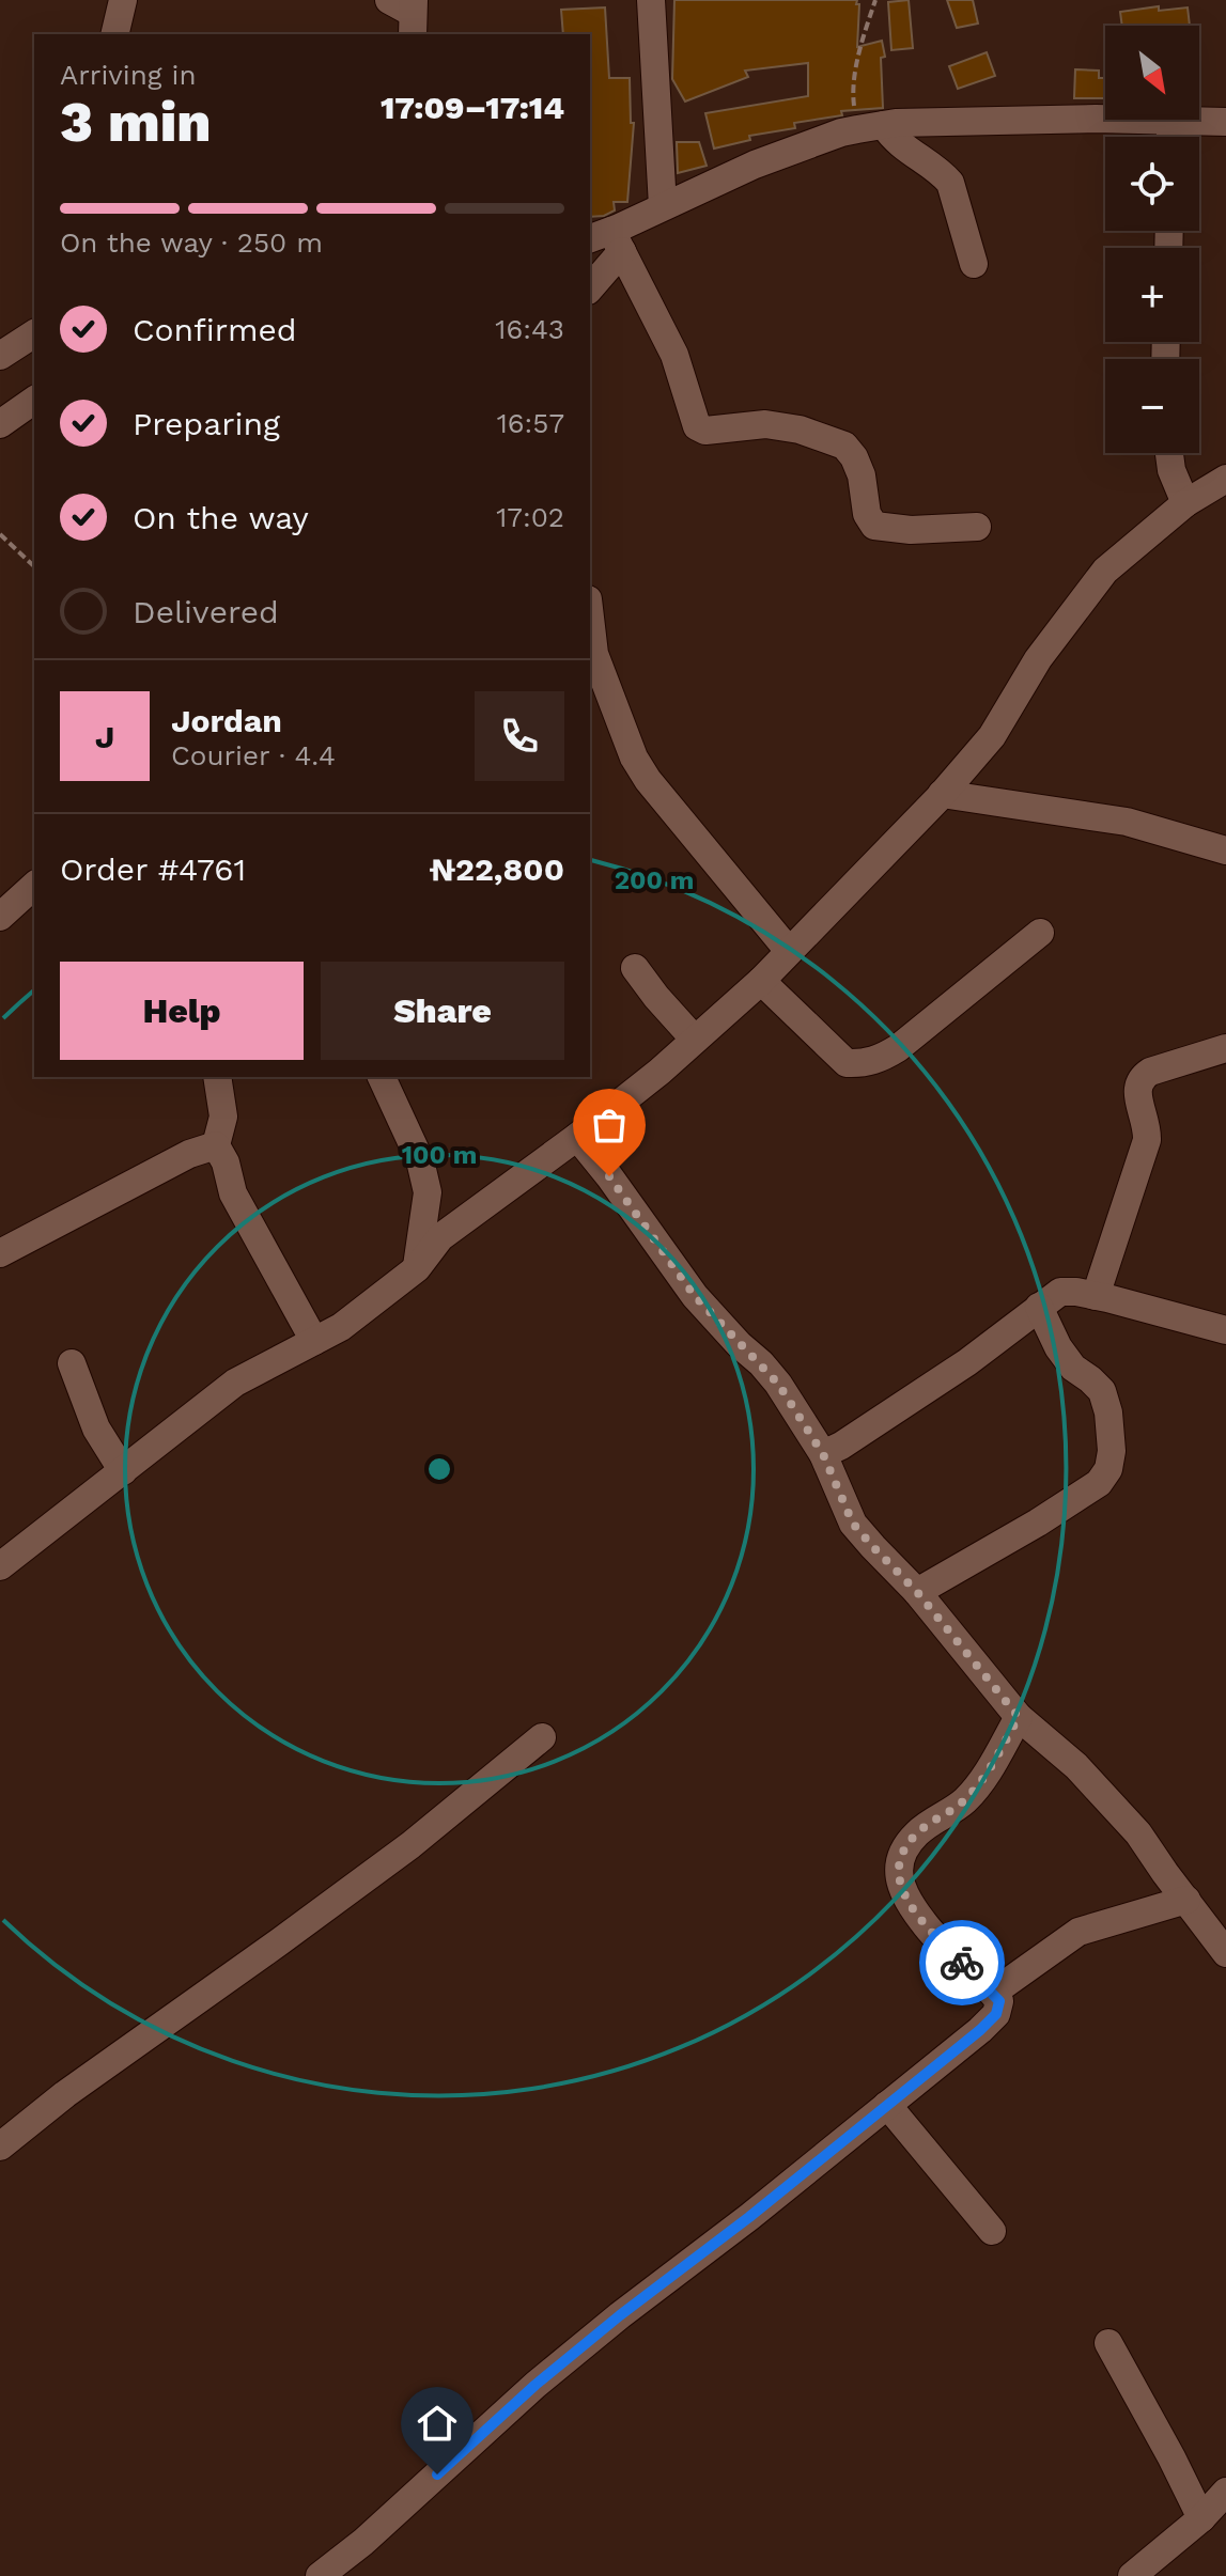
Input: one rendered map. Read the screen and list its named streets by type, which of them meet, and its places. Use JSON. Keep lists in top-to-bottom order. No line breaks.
{"north":"bottom right","page":{"map_buttons":["+","−"],"heading":["3 min","Arriving in","17:09–17:14"],"panel":["Jordan","Courier · 4.4","Order #4761","₦22,800"],"bar":"On the way · 250 m","list":[["Confirmed","16:43"],["Preparing","16:57"],["On the way","17:02"],"Delivered"],"round":"J","buttons":["Help","Share"]},"rings":["200 m","100 m"]}
